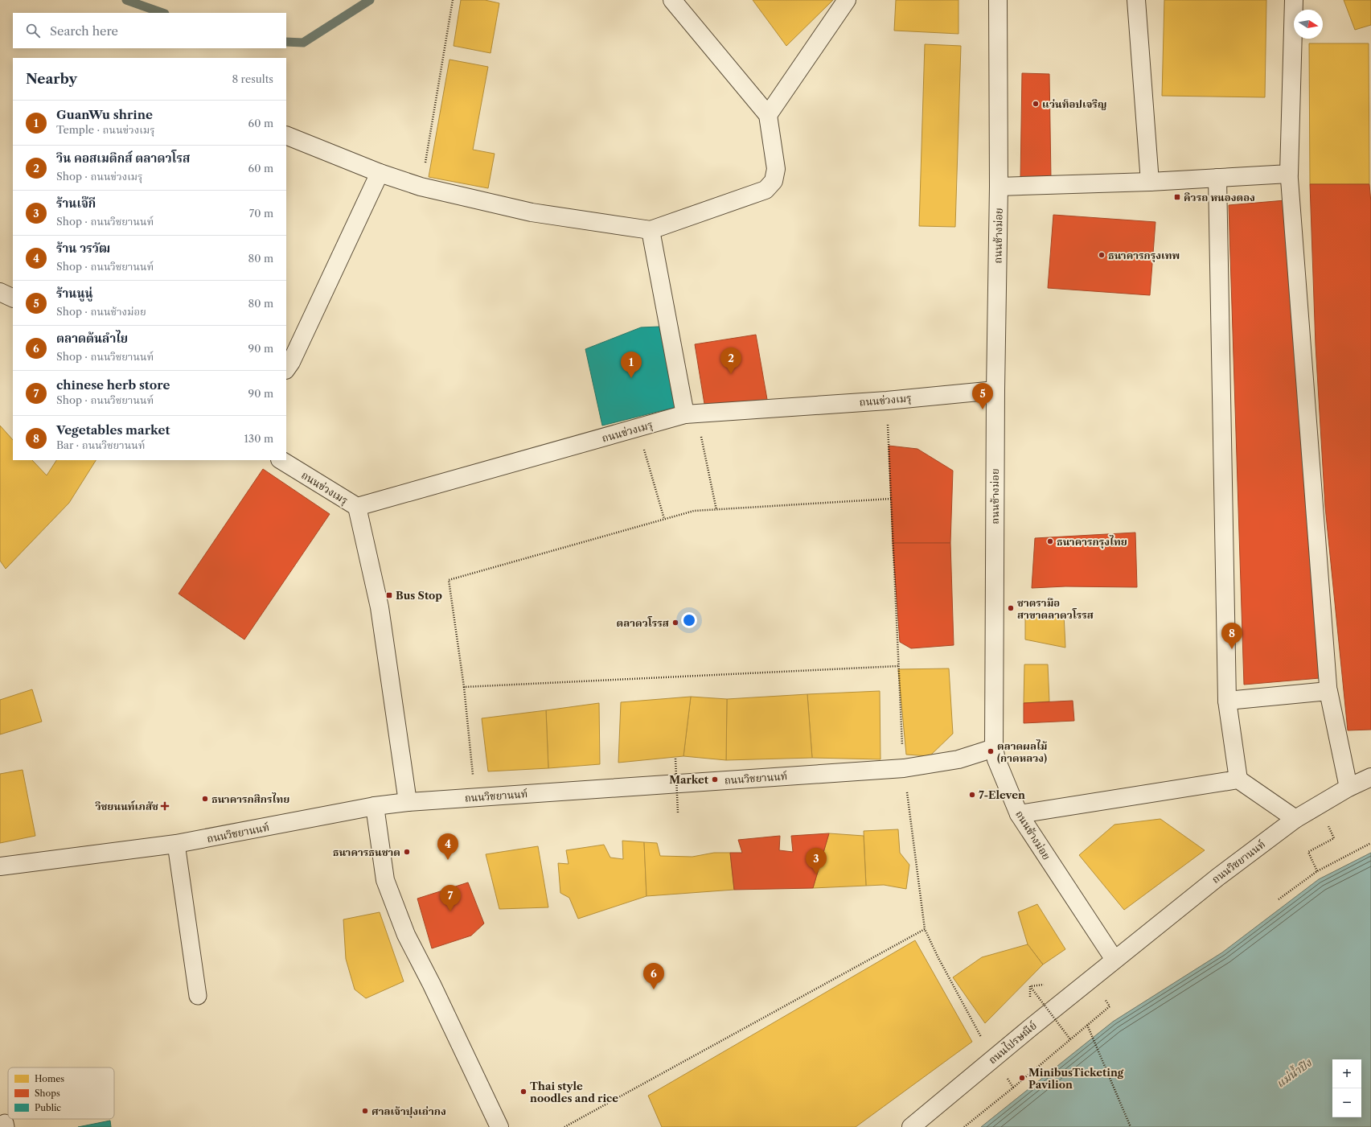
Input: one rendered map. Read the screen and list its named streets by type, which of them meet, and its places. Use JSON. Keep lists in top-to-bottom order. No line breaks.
{"streets":{"street":["ถนนช้างม่อย","ถนนข่วงเมรุ","ถนนวิชยานนท์","ถนนไปรษณีย์"]},"crossings":[["ถนนช้างม่อย","ถนนข่วงเมรุ"],["ถนนช้างม่อย","ถนนวิชยานนท์"],["ถนนช้างม่อย","ถนนไปรษณีย์"],["ถนนวิชยานนท์","ถนนไปรษณีย์"]],"water":["แม่น้ำปิง"],"places":{"other":["แว่นท็อปเจริญ","ธนาคารกรุงเทพ","ธนาคารกรุงไทย","ชาตรามือ สาขาตลาดวโรรส","ตลาดวโรรส","ตลาดผลไม้ (กาดหลวง)","Market","7-Eleven","ธนาคารกสิกรไทย","ธนาคารธนชาต","MinibusTicketing Pavilion","Thai style noodles and rice","ศาลเจ้าปุงเถ่ากง"],"transit":["คิวรถ หนองตอง","Bus Stop"],"health":["วิชยนนท์เภสัช"]},"legend":["Homes","Shops","Public"],"north":"right","page":{"search":"Search here","heading":["Nearby","8 results"],"list":[{"mark":"1","name":"GuanWu shrine","note":"Temple · ถนนข่วงเมรุ","value":"60 m"},{"mark":"2","name":"วิน คอสเมติกส์ ตลาดวโรส","note":"Shop · ถนนข่วงเมรุ","value":"60 m"},{"mark":"3","name":"ร้านเจ๊กี","note":"Shop · ถนนวิชยานนท์","value":"70 m"},{"mark":"4","name":"ร้าน วรวัฒ","note":"Shop · ถนนวิชยานนท์","value":"80 m"},{"mark":"5","name":"ร้านนูนู่","note":"Shop · ถนนช้างม่อย","value":"80 m"},{"mark":"6","name":"ตลาดต้นลำไย","note":"Shop · ถนนวิชยานนท์","value":"90 m"},{"mark":"7","name":"chinese herb store","note":"Shop · ถนนวิชยานนท์","value":"90 m"},{"mark":"8","name":"Vegetables market","note":"Bar · ถนนวิชยานนท์","value":"130 m"}],"pins":["2","1","5","8","4","3","7","6"],"map_buttons":["+","−"]}}
